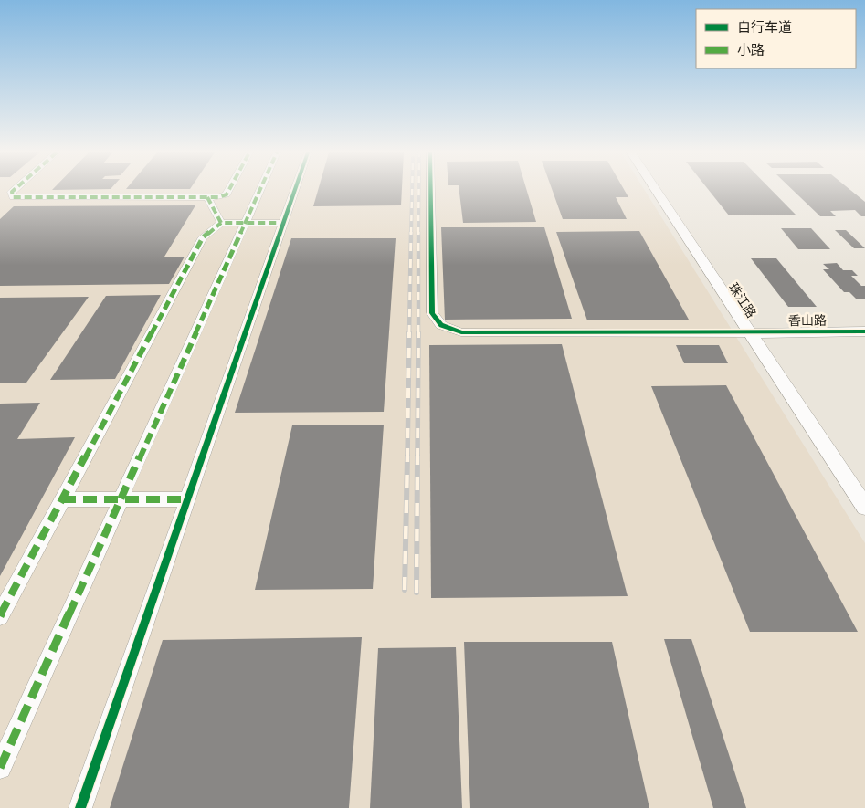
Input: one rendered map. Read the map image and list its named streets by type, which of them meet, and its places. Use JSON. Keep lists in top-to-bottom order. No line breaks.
{"streets":{"street":["珠江路","香山路"]},"crossings":[["珠江路","香山路"]],"legend":["自行车道","小路"]}
